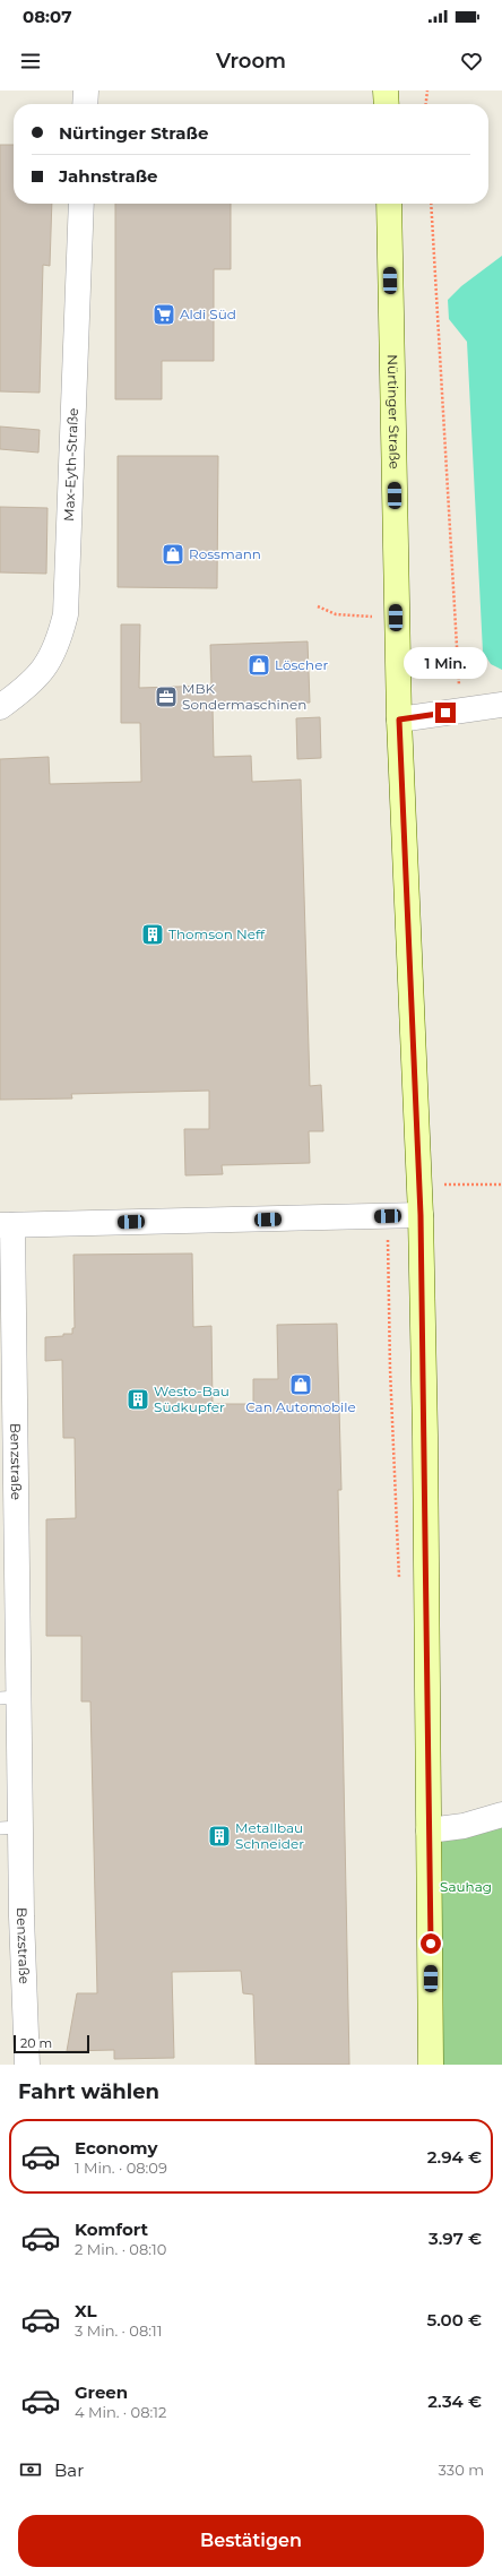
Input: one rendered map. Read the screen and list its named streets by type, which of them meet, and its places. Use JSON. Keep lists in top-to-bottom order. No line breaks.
{"streets":{"main road":["Nürtinger Straße"],"street":["Max-Eyth-Straße","Benzstraße"]},"parks":["Sauhag"],"places":{"supermarket":["Aldi Süd"],"shop":["Rossmann","Löscher","Can Automobile"],"office":["MBK Sondermaschinen"],"building":["Thomson Neff","Westo-Bau Südkupfer","Metallbau Schneider"]},"scale_bar":"20 m","page":{"status":"08:07","header":"Vroom","banner":["Nürtinger Straße","Jahnstraße"],"bubble":"1 Min.","scale":"20 m","heading":"Fahrt wählen","list":[{"name":"Economy","note":"1 Min. · 08:09","value":"2.94 €"},{"name":"Komfort","note":"2 Min. · 08:10","value":"3.97 €"},{"name":"XL","note":"3 Min. · 08:11","value":"5.00 €"},{"name":"Green","note":"4 Min. · 08:12","value":"2.34 €"}],"pay":["Bar","330 m"],"buttons":"Bestätigen"}}
